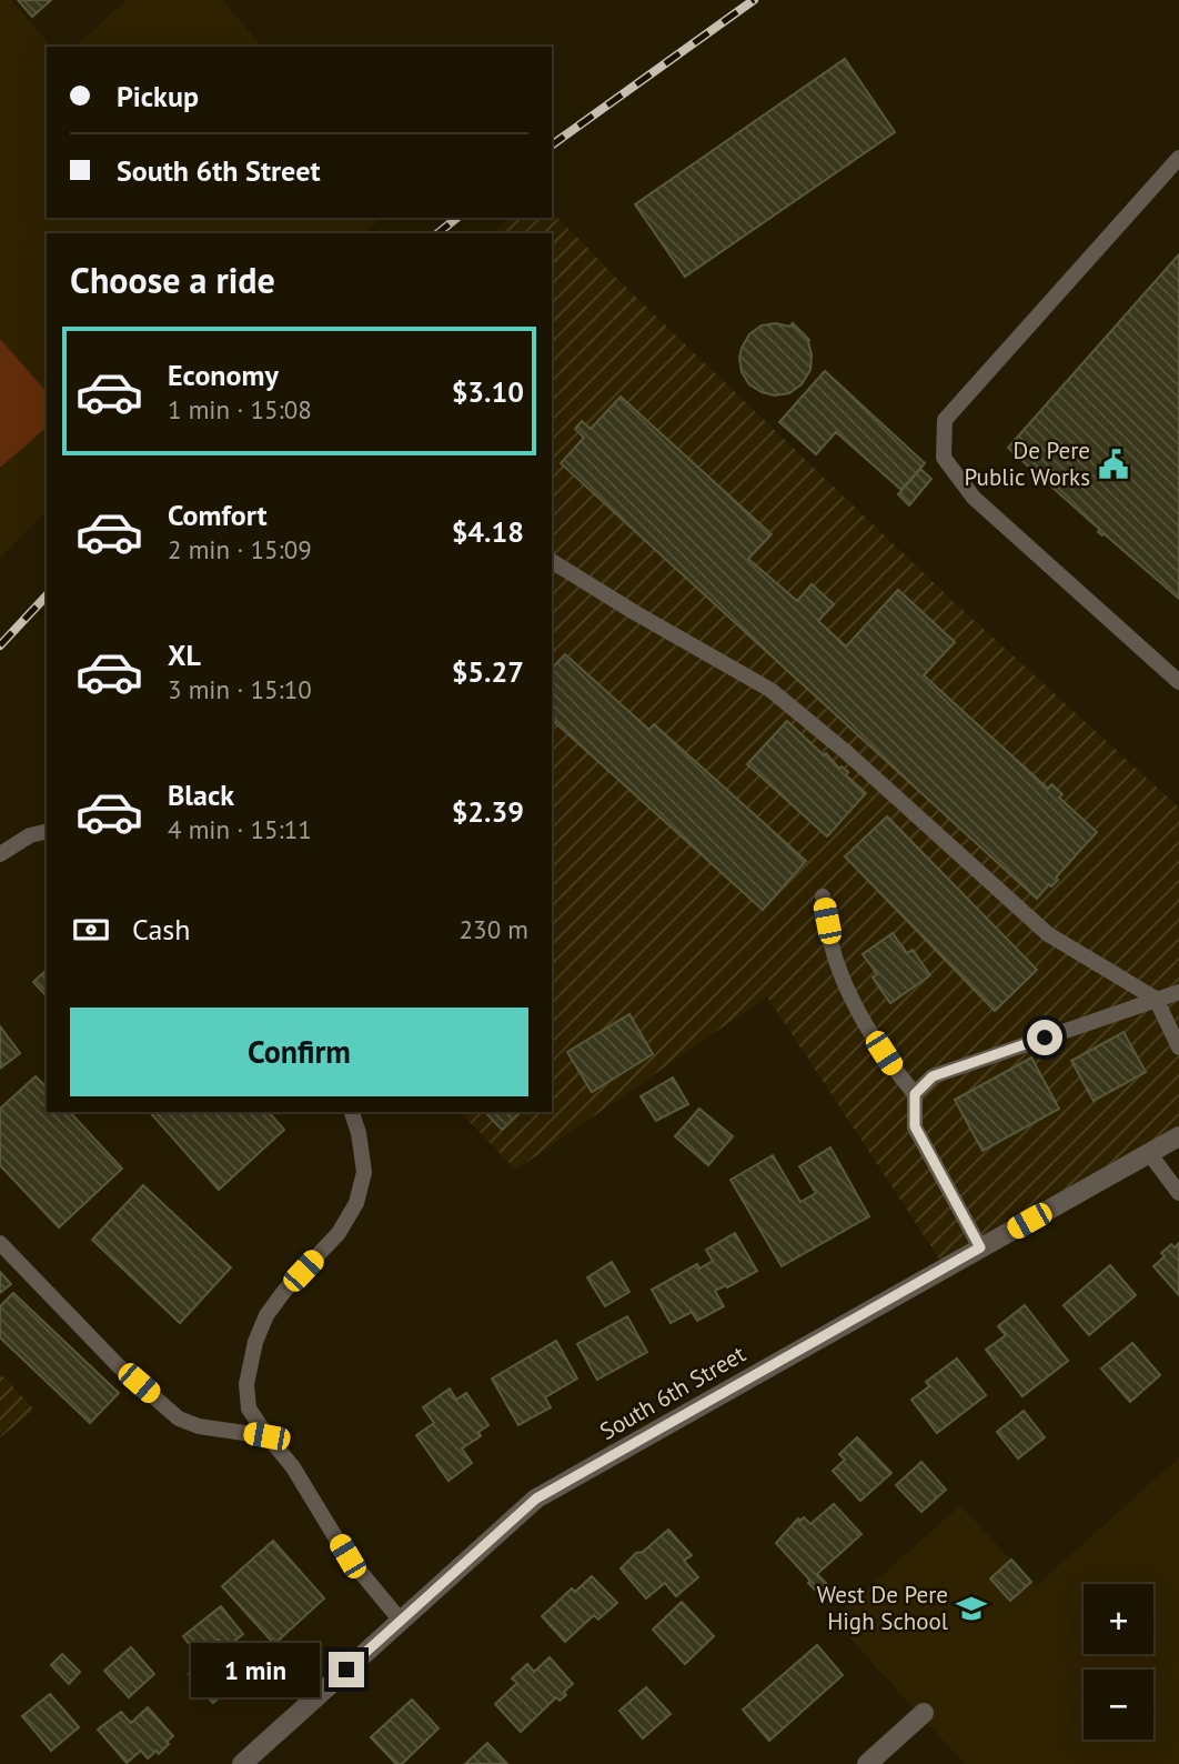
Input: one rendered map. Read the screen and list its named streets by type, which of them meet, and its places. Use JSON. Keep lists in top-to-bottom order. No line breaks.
{"streets":{"street":["South 6th Street"]},"places":{"public building":["De Pere Public Works"],"school or university":["West De Pere High School"]},"page":{"banner":["Pickup","South 6th Street"],"heading":"Choose a ride","list":[{"name":"Economy","note":"1 min · 15:08","value":"$3.10"},{"name":"Comfort","note":"2 min · 15:09","value":"$4.18"},{"name":"XL","note":"3 min · 15:10","value":"$5.27"},{"name":"Black","note":"4 min · 15:11","value":"$2.39"}],"pay":["Cash","230 m"],"buttons":"Confirm","map_buttons":["+","−"],"bubble":"1 min"}}
